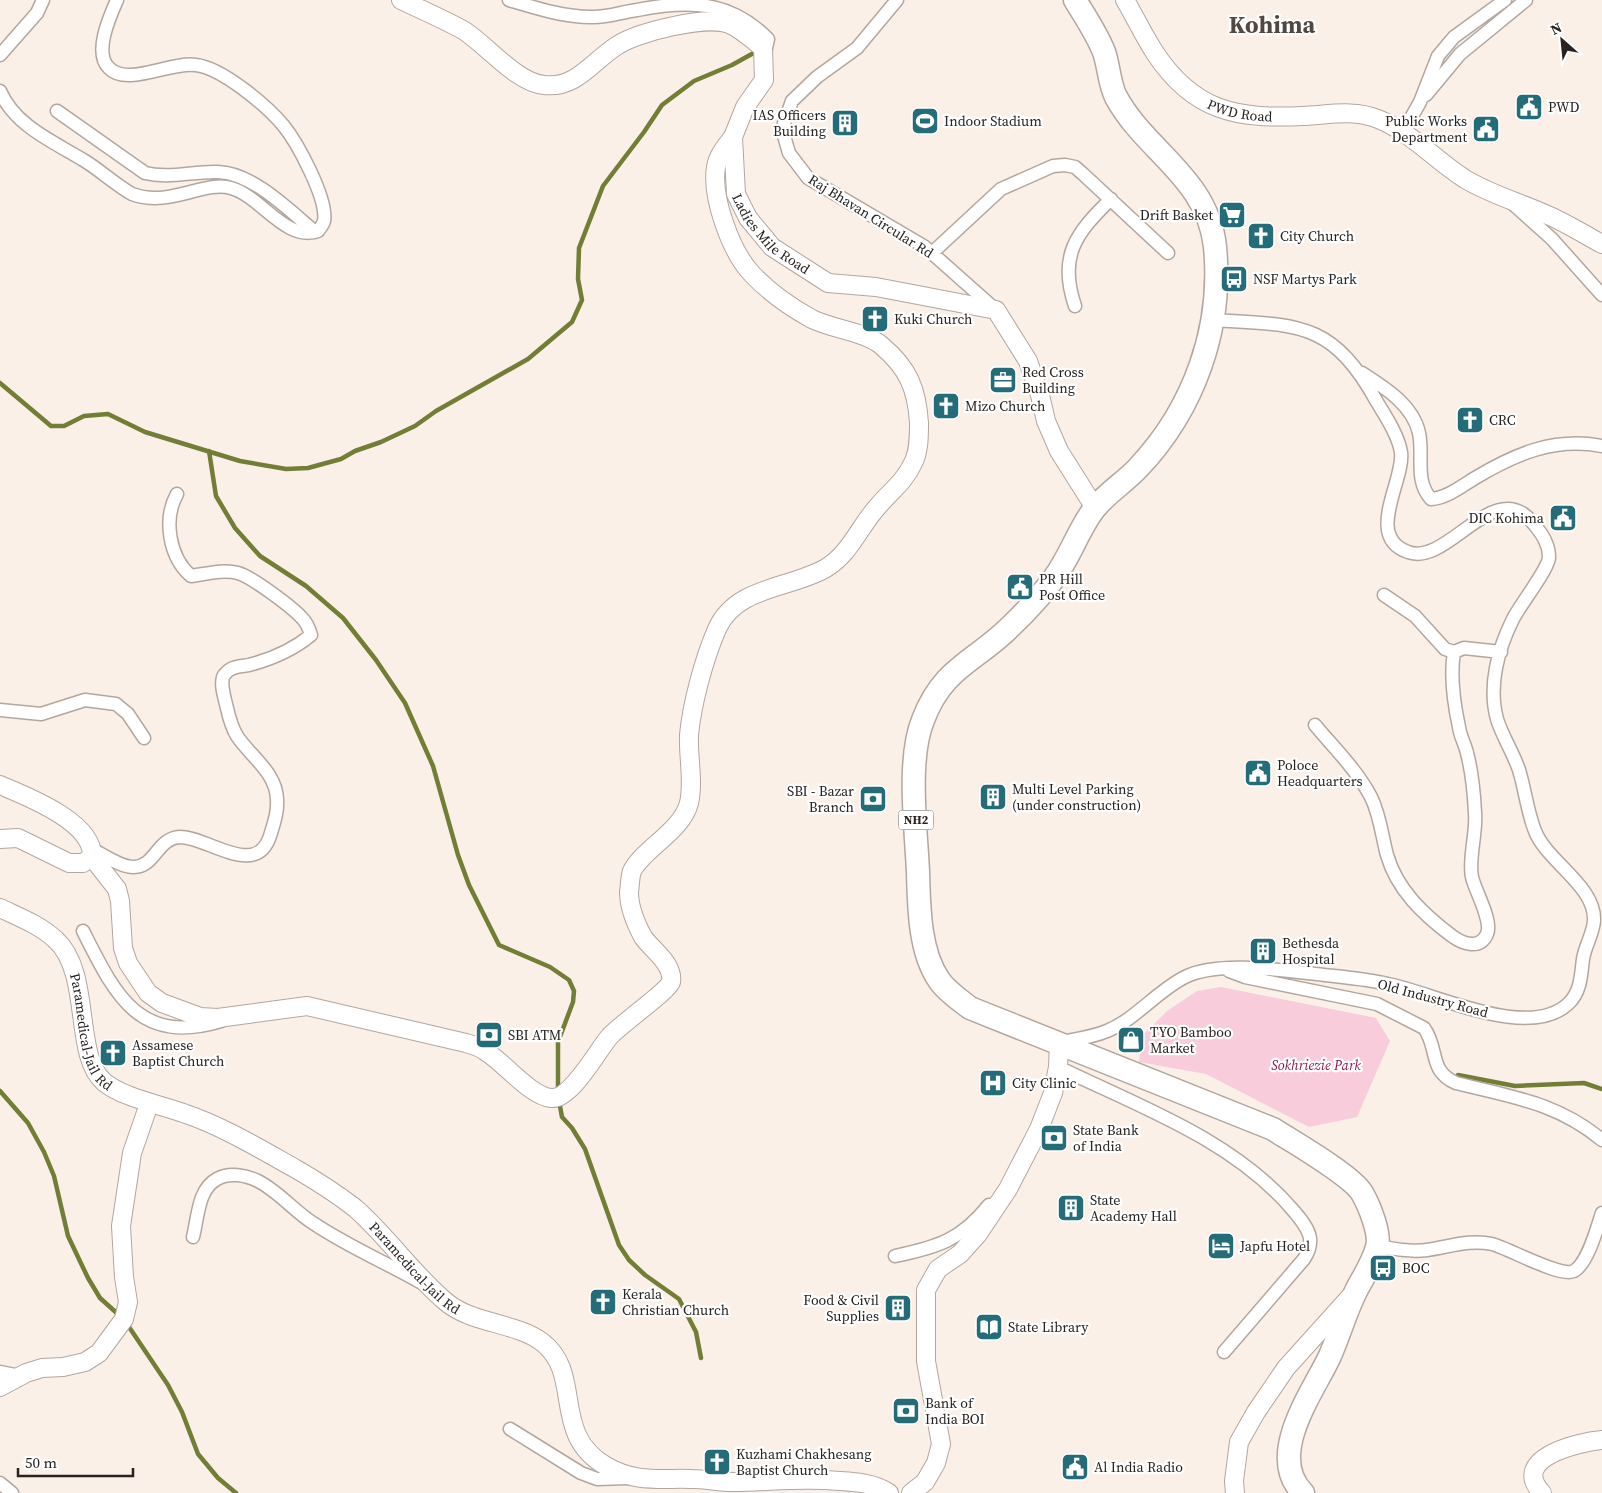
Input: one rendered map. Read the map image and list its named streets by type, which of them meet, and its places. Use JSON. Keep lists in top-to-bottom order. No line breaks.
{"streets":{"highway":["NH2"],"street":["PWD Road","Raj Bhavan Circular Rd","Ladies Mile Road","Old Industry Road","Paramedical-Jail Rd"]},"crossings":[["Raj Bhavan Circular Rd","Ladies Mile Road"],["NH2","Old Industry Road"]],"districts":["Kohima"],"parks":["Sokhriezie Park"],"places":{"public building":["PWD","Public Works Department","DIC Kohima","PR Hill Post Office","Poloce Headquarters","Al India Radio"],"sports":["Indoor Stadium"],"building":["IAS Officers Building","Multi Level Parking (under construction)","Bethesda Hospital","State Academy Hall","Food & Civil Supplies"],"supermarket":["Drift Basket"],"church":["City Church","Kuki Church","Mizo Church","CRC","Assamese Baptist Church","Kerala Christian Church","Kuzhami Chakhesang Baptist Church"],"bus stop":["NSF Martys Park","BOC"],"office":["Red Cross Building"],"bank":["SBI - Bazar Branch","SBI ATM","State Bank of India","Bank of India BOI"],"shop":["TYO Bamboo Market"],"hospital":["City Clinic"],"hotel":["Japfu Hotel"],"library":["State Library"]},"scale_bar":"50 m","north":"top left"}
